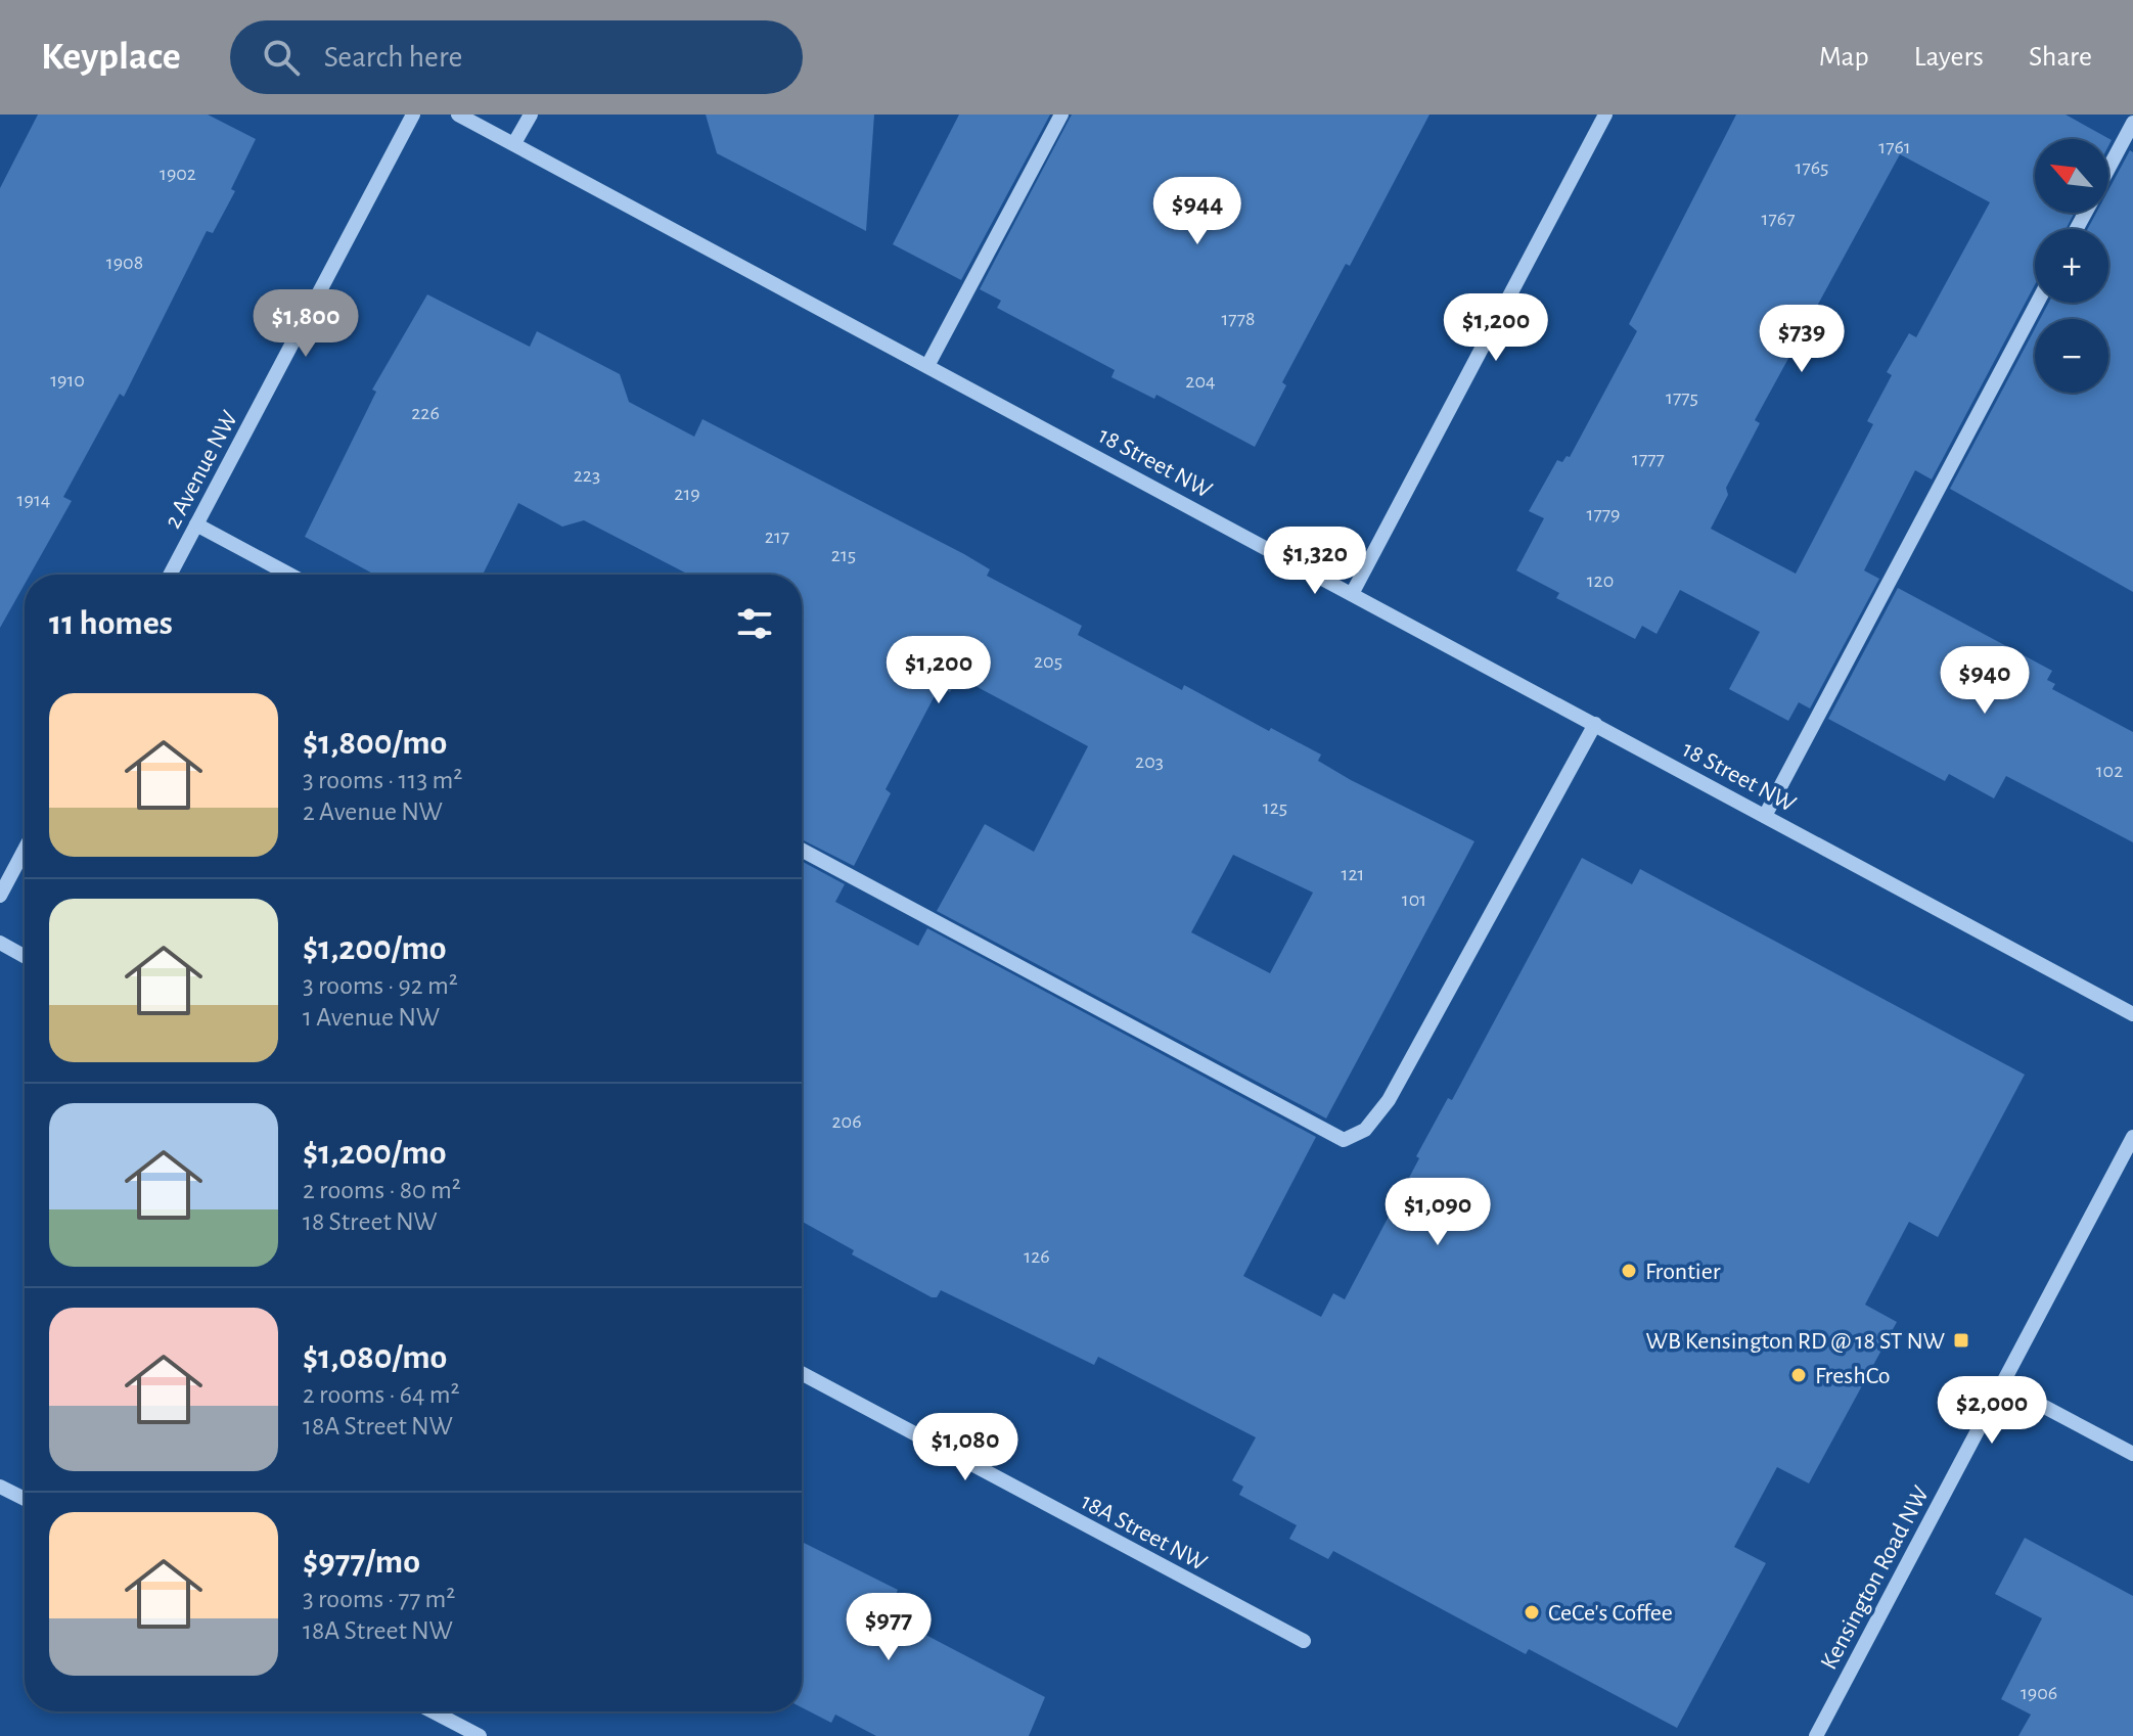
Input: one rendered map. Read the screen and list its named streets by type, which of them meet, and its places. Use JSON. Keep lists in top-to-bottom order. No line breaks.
{"streets":{"street":["18 Street NW","2 Avenue NW","18A Street NW","Kensington Road NW"]},"places":{"other":["Frontier","FreshCo","CeCe's Coffee"],"transit":["WB Kensington RD @ 18 ST NW"]},"house_numbers":["1761","1765","1902","1767","1908","1778","1910","204","1775","226","1777","223","219","1914","1779","217","215","120","205","203","102","125","121","101","206","126","1906"],"north":"top left","page":{"header":"Keyplace","search":"Search here","nav":["Map","Layers","Share"],"map_buttons":["+","−"],"price":["$944","$1,800","$1,200","$739","$1,320","$1,200","$940","$1,090","$2,000","$1,080","$977"],"heading":"11 homes","list":[{"name":"$1,800/mo","note":"3 rooms · 113 m² · 2 Avenue NW"},{"name":"$1,200/mo","note":"3 rooms · 92 m² · 1 Avenue NW"},{"name":"$1,200/mo","note":"2 rooms · 80 m² · 18 Street NW"},{"name":"$1,080/mo","note":"2 rooms · 64 m² · 18A Street NW"},{"name":"$977/mo","note":"3 rooms · 77 m² · 18A Street NW"}]}}
